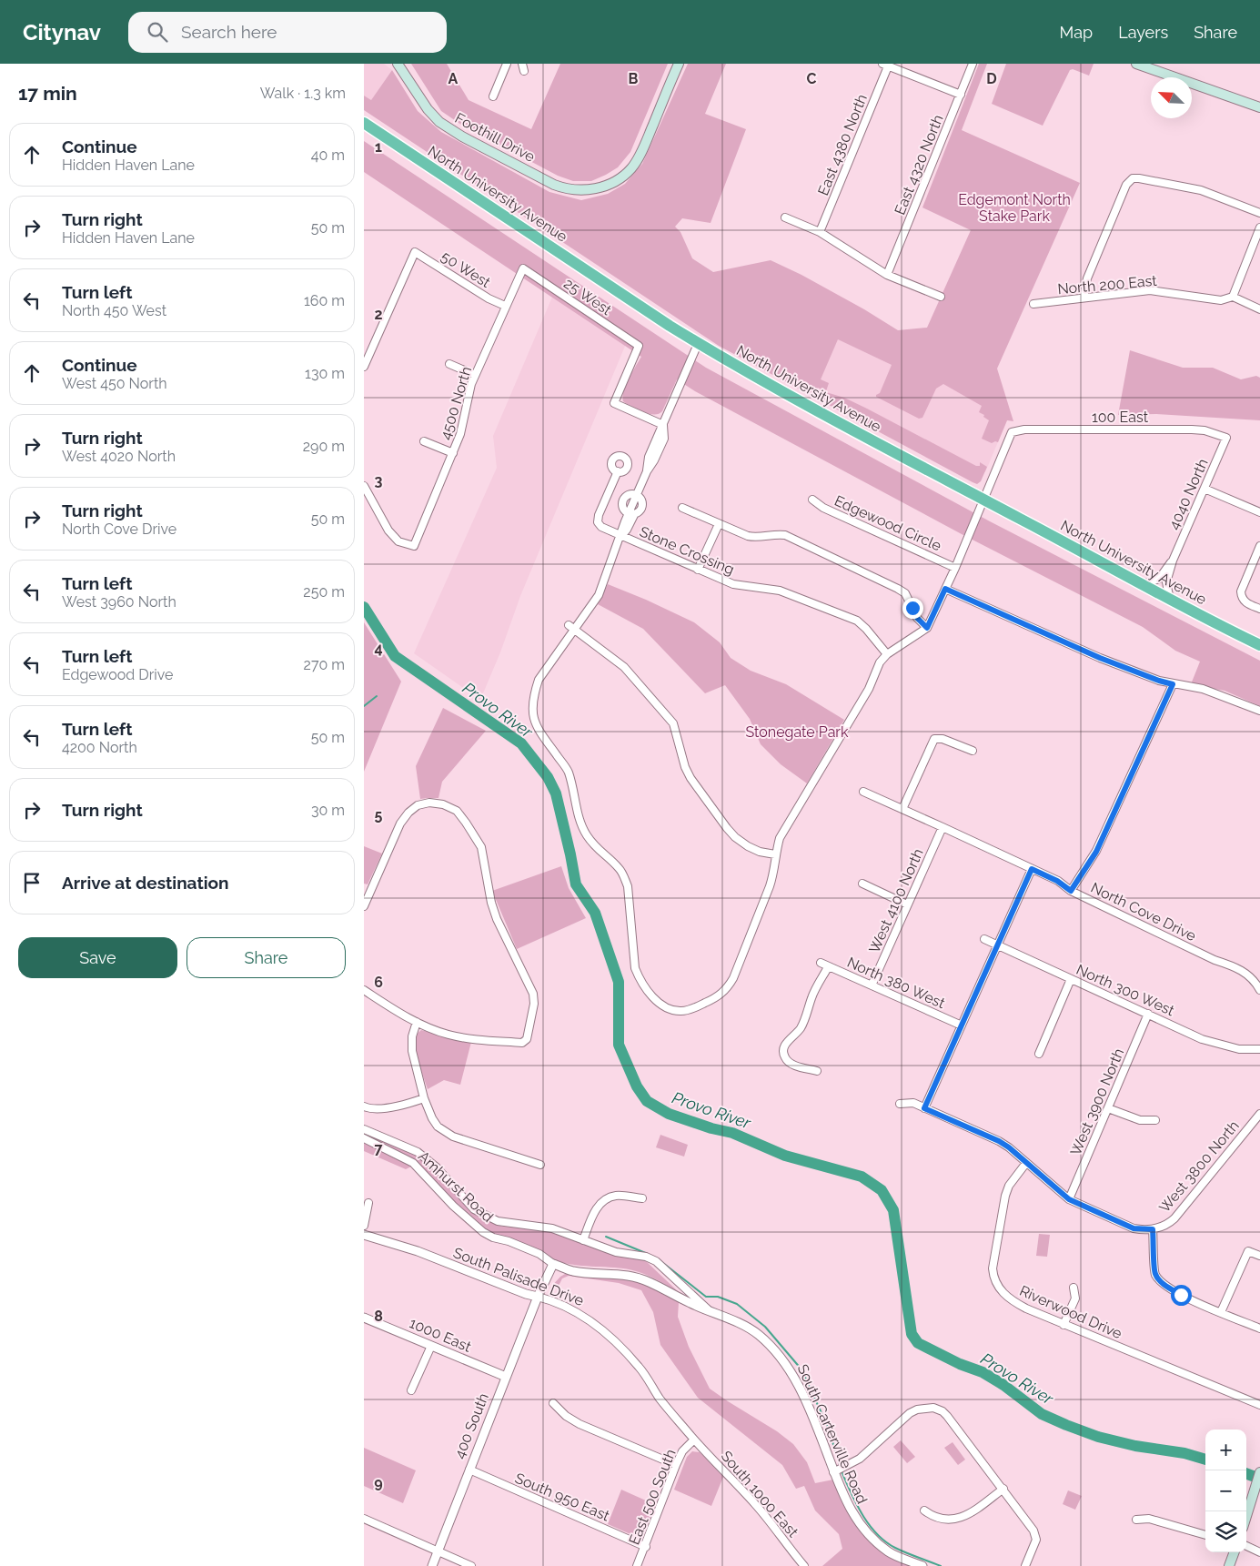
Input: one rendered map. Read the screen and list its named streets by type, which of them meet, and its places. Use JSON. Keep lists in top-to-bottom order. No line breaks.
{"streets":{"highway":["North University Avenue"],"main road":["Foothill Drive"],"street":["East 4380 North","East 4320 North","50 West","North 200 East","25 West","4500 North","100 East","4040 North","Edgewood Circle","Stone Crossing","West 4100 North","North Cove Drive","North 380 West","North 300 West","West 3900 North","West 3800 North","Amhurst Road","South Palisade Drive","Riverwood Drive","1000 East","400 South","South Carterville Road","South 1000 East","South 950 East","East 500 South"]},"crossings":[["North University Avenue","100 East"],["North University Avenue","4040 North"],["50 West","4500 North"],["25 West","4500 North"],["100 East","4040 North"],["West 4100 North","North Cove Drive"],["West 4100 North","North 380 West"],["North 300 West","West 3900 North"],["Amhurst Road","400 South"],["Amhurst Road","South Carterville Road"],["South Palisade Drive","400 South"],["South Palisade Drive","South 1000 East"],["South Palisade Drive","East 500 South"],["1000 East","400 South"],["400 South","South 950 East"],["South 1000 East","East 500 South"],["South 950 East","East 500 South"]],"water":["Provo River"],"parks":["Edgemont North Stake Park","Stonegate Park"],"north":"top left","page":{"header":"Citynav","search":"Search here","nav":["Map","Layers","Share"],"heading":["17 min","Walk · 1.3 km"],"list":[["Continue","Hidden Haven Lane","40 m"],["Turn right","Hidden Haven Lane","50 m"],["Turn left","North 450 West","160 m"],["Continue","West 450 North","130 m"],["Turn right","West 4020 North","290 m"],["Turn right","North Cove Drive","50 m"],["Turn left","West 3960 North","250 m"],["Turn left","Edgewood Drive","270 m"],["Turn left","4200 North","50 m"],["Turn right","30 m"],"Arrive at destination"],"buttons":["Save","Share"],"map_buttons":["+","−"]},"grid":{"columns":["A","B","C","D"],"rows":["1","2","3","4","5","6","7","8","9"]}}
